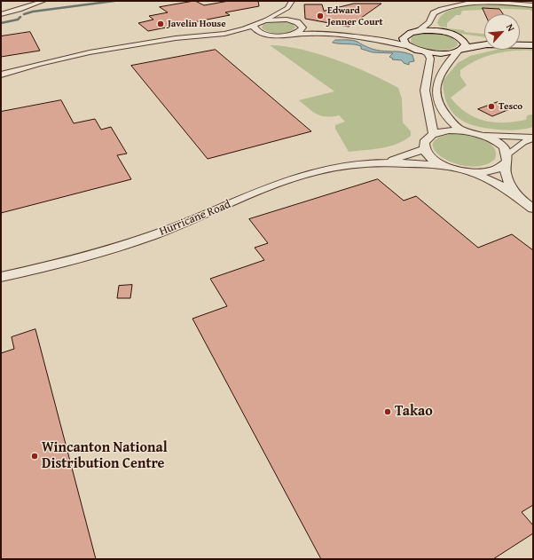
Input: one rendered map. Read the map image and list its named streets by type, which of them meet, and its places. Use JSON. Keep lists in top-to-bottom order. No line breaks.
{"streets":{"street":["Hurricane Road"]},"places":["Edward Jenner Court","Javelin House","Tesco","Takao","Wincanton National Distribution Centre"],"north":"top right"}
